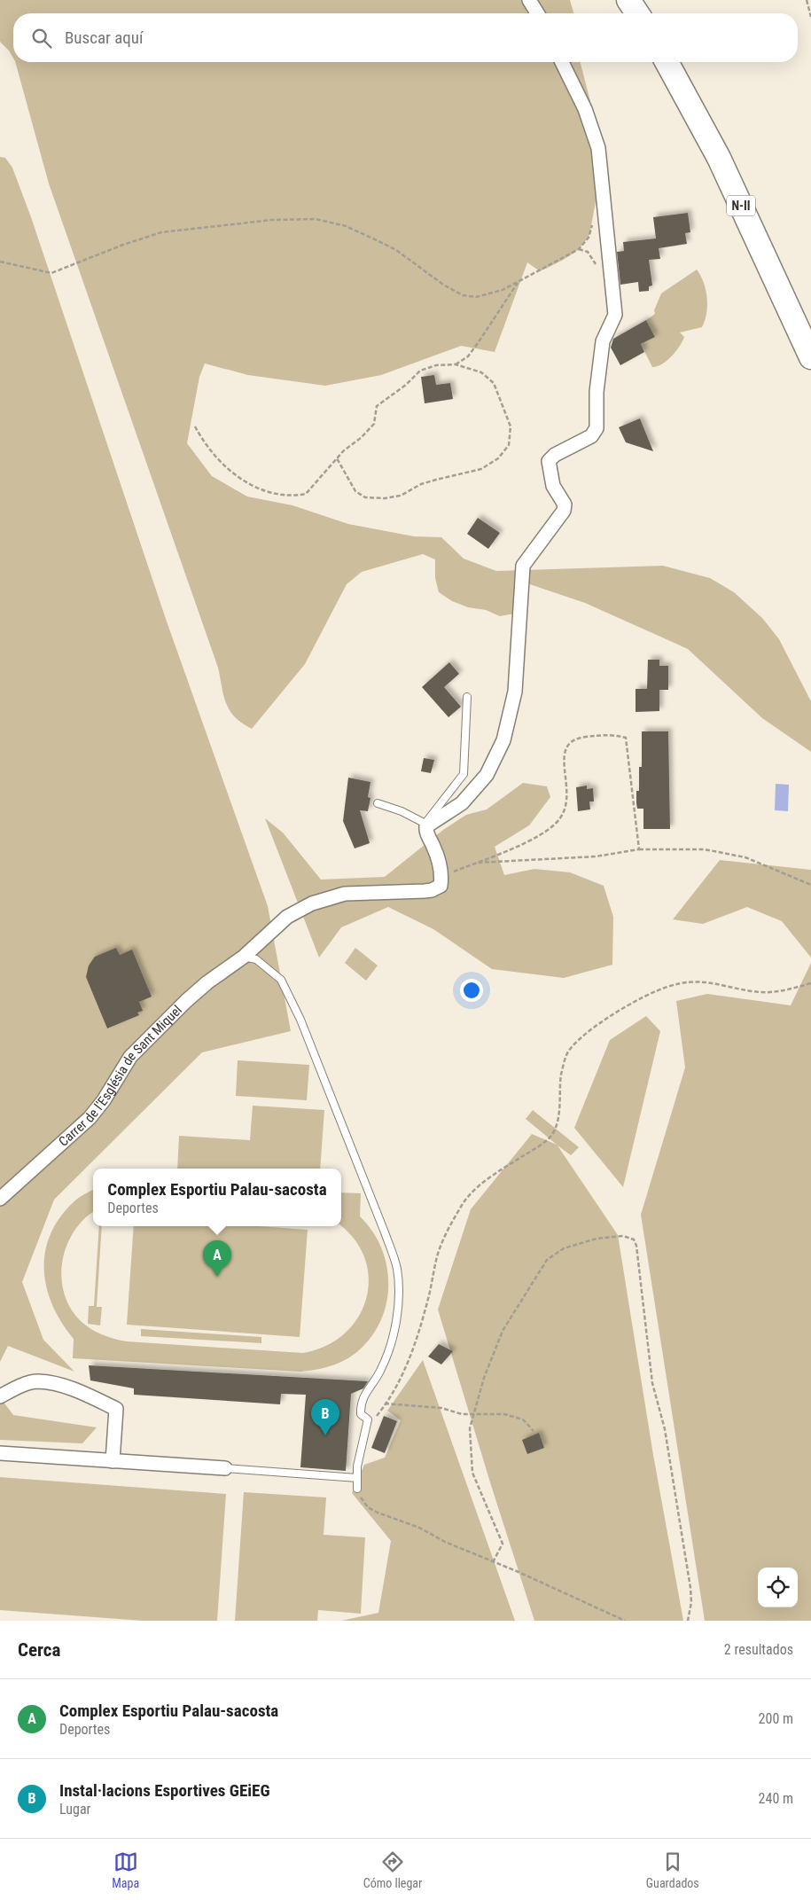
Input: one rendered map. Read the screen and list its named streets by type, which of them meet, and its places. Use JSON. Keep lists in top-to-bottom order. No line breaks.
{"streets":{"highway":["N-II"],"street":["Carrer de l'Església de Sant Miquel"]},"page":{"search":"Buscar aquí","popup":["Complex Esportiu Palau-sacosta","Deportes"],"pins":["A","B"],"heading":["Cerca","2 resultados"],"list":[{"mark":"A","name":"Complex Esportiu Palau-sacosta","note":"Deportes","value":"200 m"},{"mark":"B","name":"Instal·lacions Esportives GEiEG","note":"Lugar","value":"240 m"}],"nav":["Mapa","Cómo llegar","Guardados"]}}
